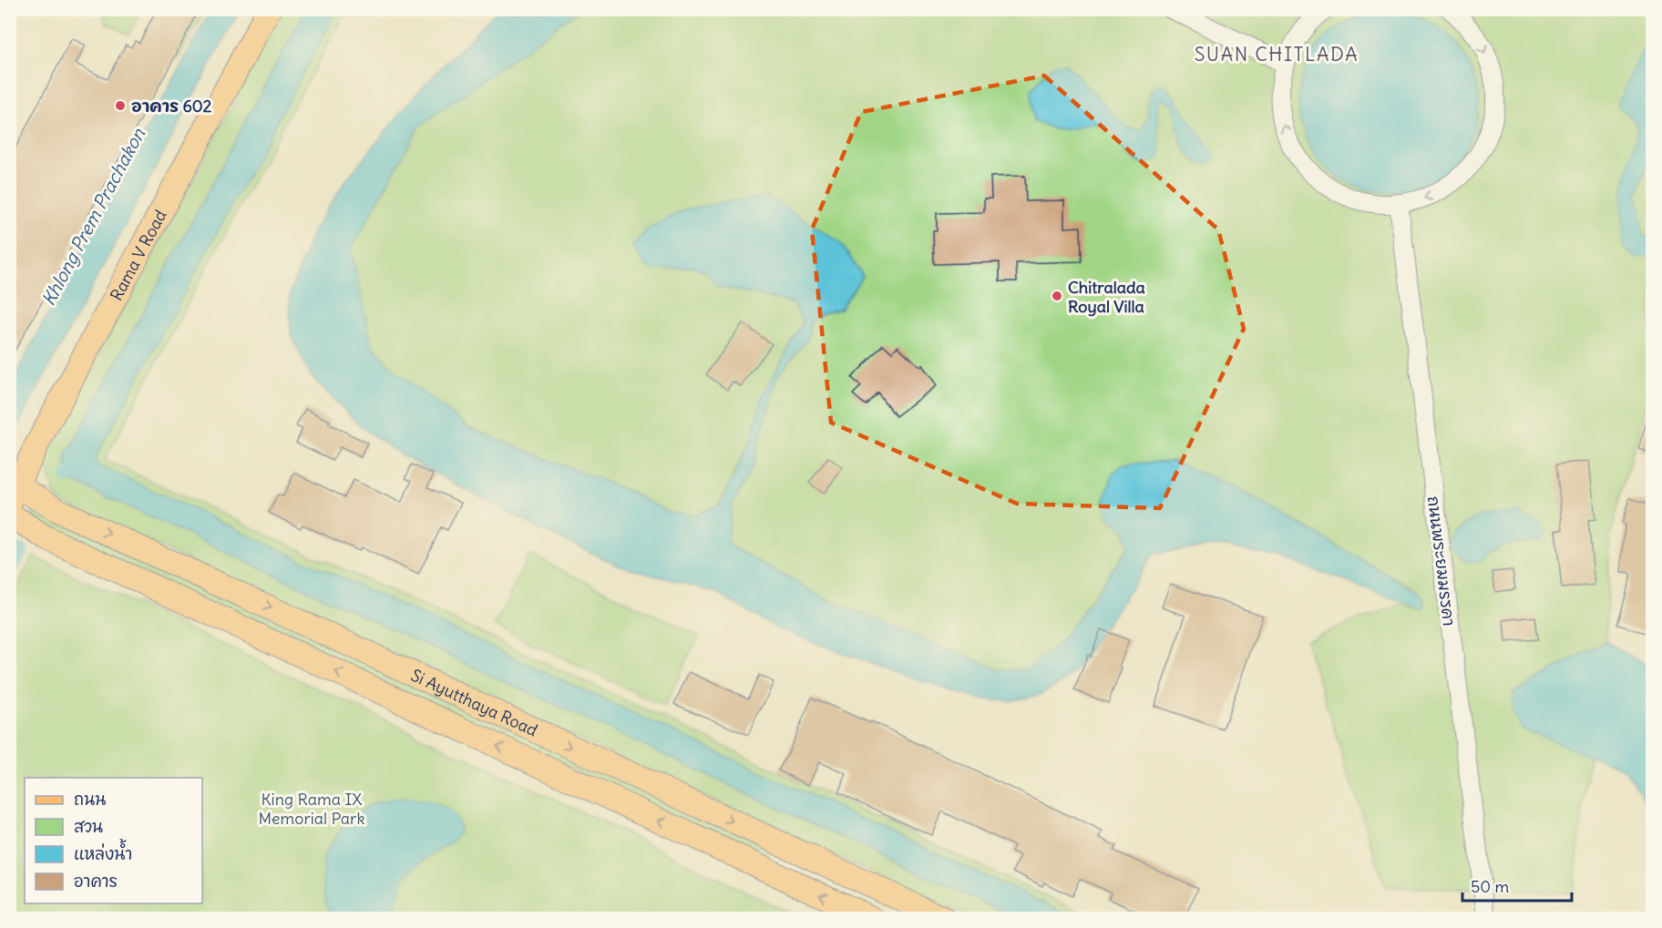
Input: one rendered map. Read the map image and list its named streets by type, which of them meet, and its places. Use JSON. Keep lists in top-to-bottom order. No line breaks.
{"streets":{"main road":["Rama V Road","Si Ayutthaya Road"],"street":["ถนนพระยมมรรคา"]},"crossings":[["Rama V Road","Si Ayutthaya Road"]],"districts":["SUAN CHITLADA"],"water":["Khlong Prem Prachakon"],"parks":["King Rama IX Memorial Park"],"places":["อาคาร 602","Chitralada Royal Villa"],"legend":["ถนน","สวน","แหล่งน้ำ","อาคาร"],"scale_bar":"50 m"}
